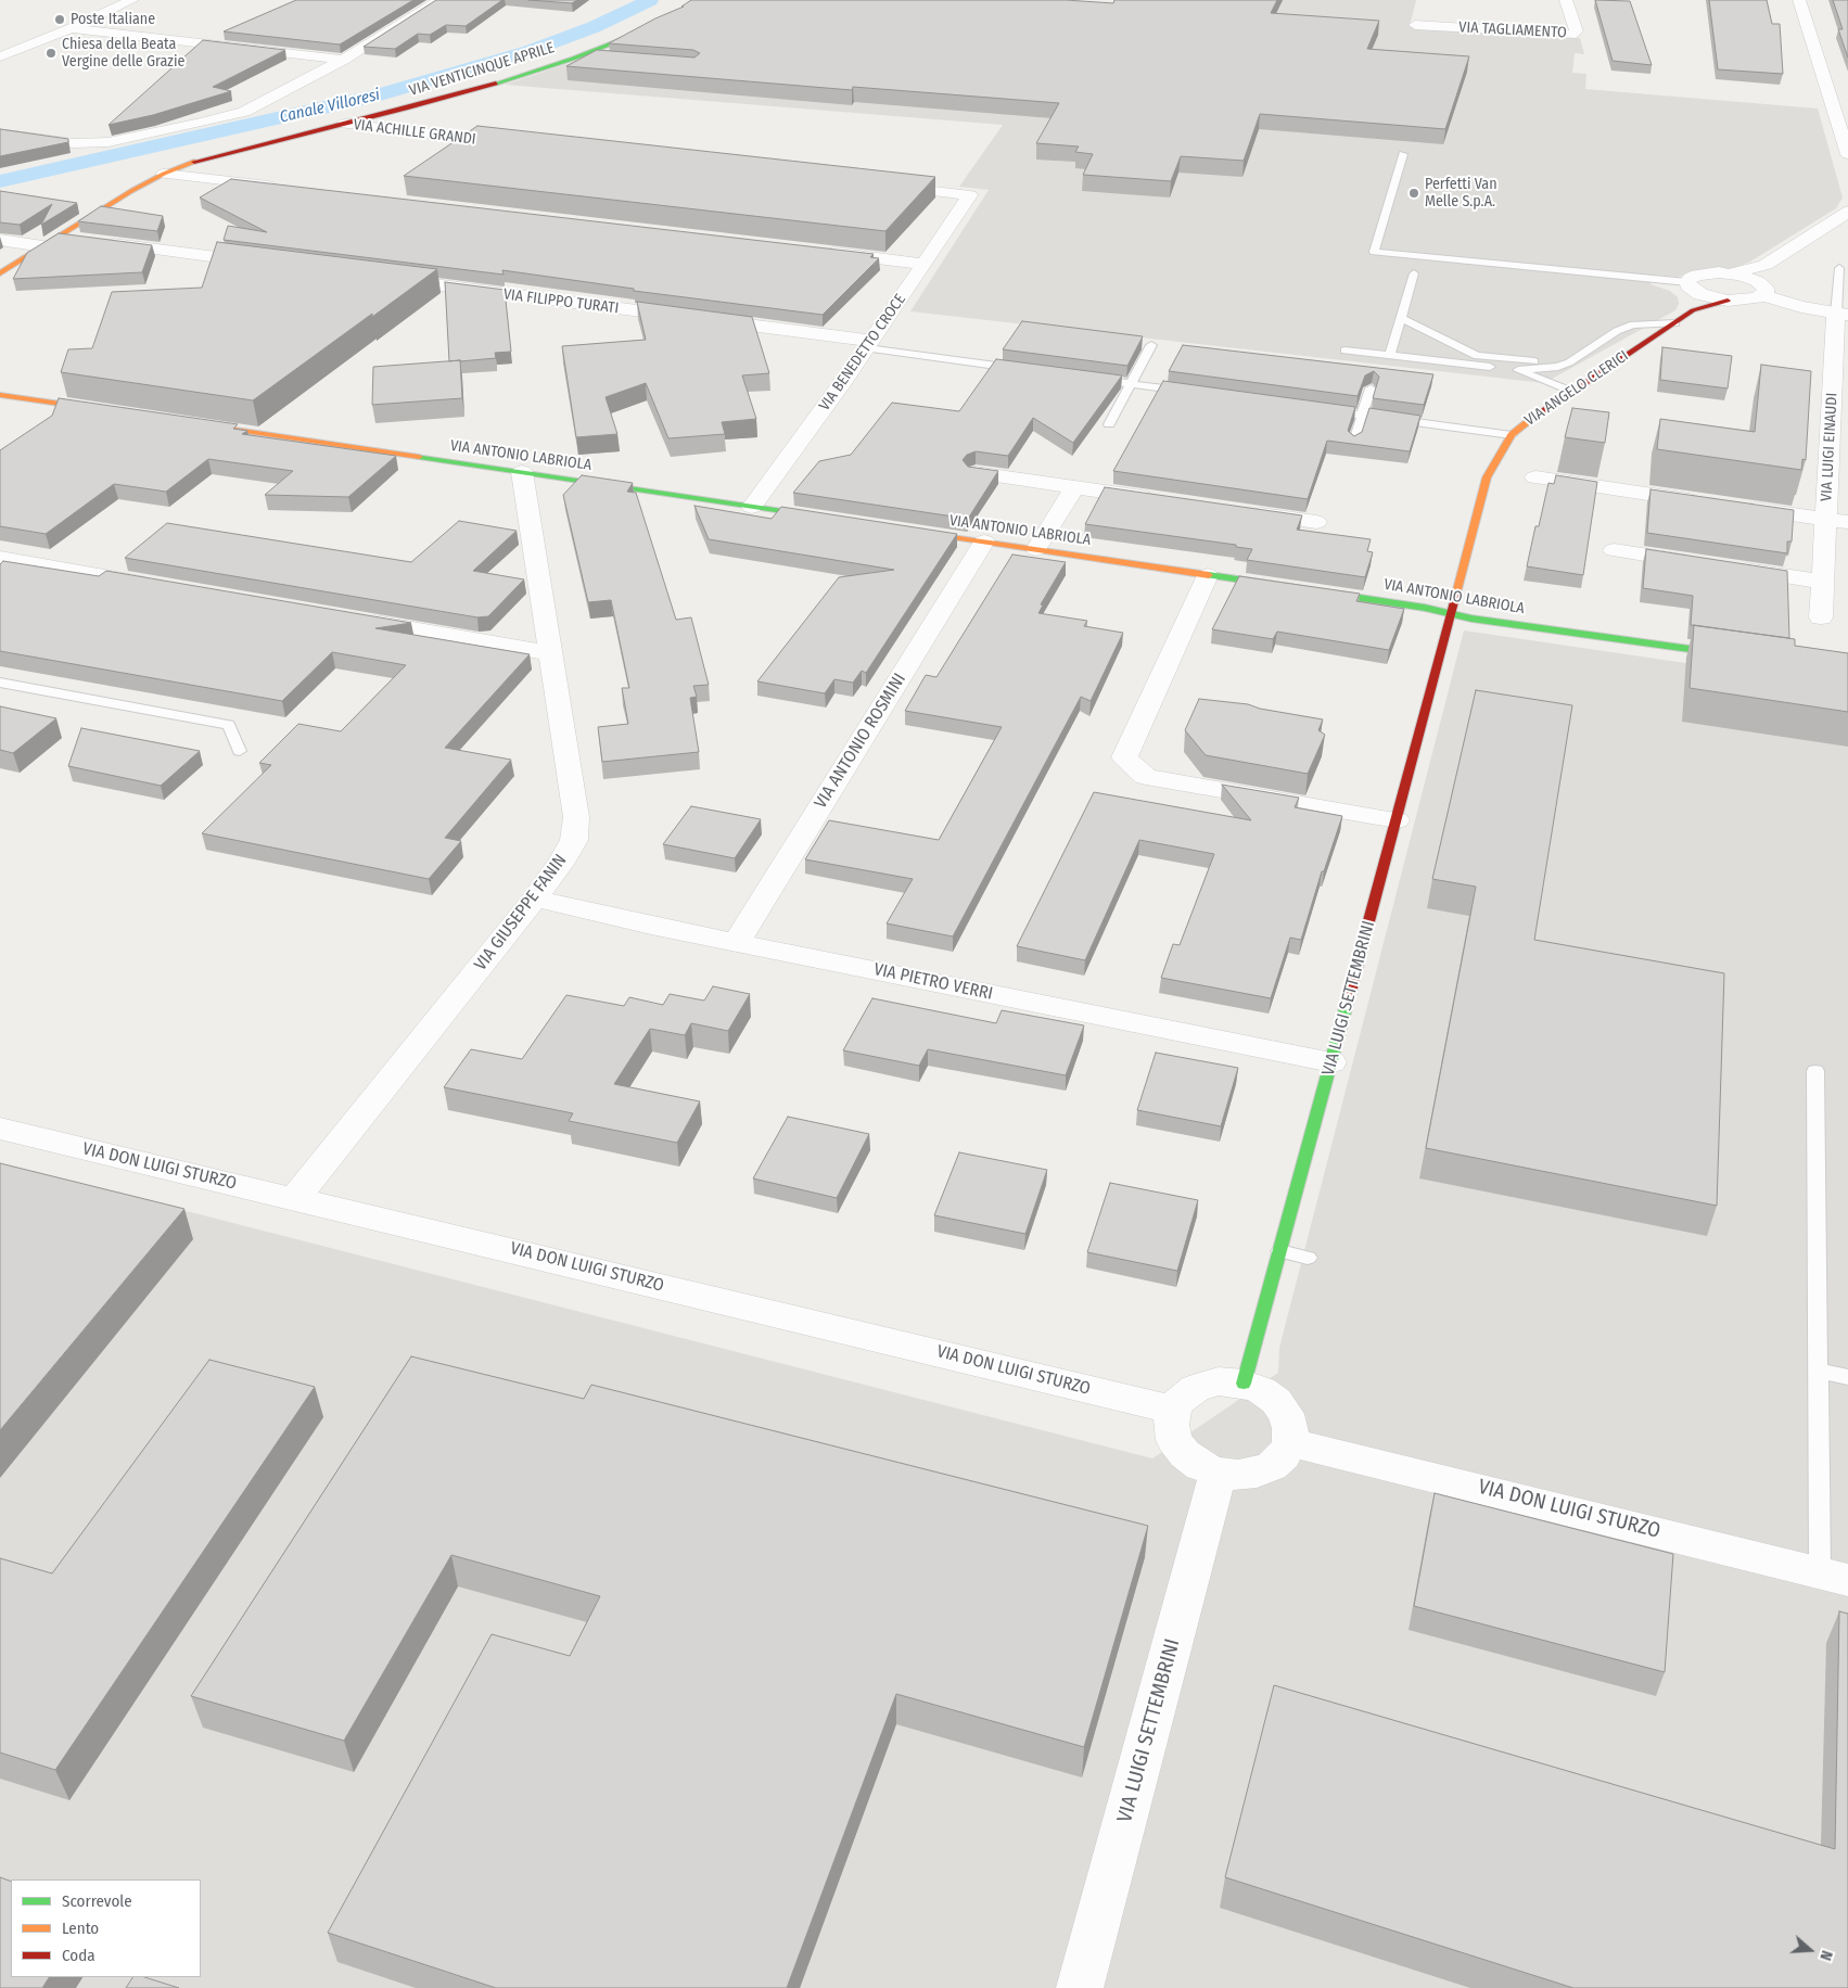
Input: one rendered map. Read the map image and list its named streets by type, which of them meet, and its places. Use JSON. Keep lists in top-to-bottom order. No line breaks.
{"streets":{"street":["VIA TAGLIAMENTO","VIA VENTICINQUE APRILE","VIA ACHILLE GRANDI","VIA FILIPPO TURATI","VIA BENEDETTO CROCE","VIA ANGELO CLERICI","VIA LUIGI EINAUDI","VIA ANTONIO LABRIOLA","VIA ANTONIO ROSMINI","VIA GIUSEPPE FANIN","VIA PIETRO VERRI","VIA LUIGI SETTEMBRINI","VIA DON LUIGI STURZO"]},"crossings":[["VIA VENTICINQUE APRILE","VIA ACHILLE GRANDI"],["VIA FILIPPO TURATI","VIA BENEDETTO CROCE"],["VIA BENEDETTO CROCE","VIA ANTONIO LABRIOLA"],["VIA ANGELO CLERICI","VIA ANTONIO LABRIOLA"],["VIA ANGELO CLERICI","VIA LUIGI SETTEMBRINI"],["VIA ANTONIO LABRIOLA","VIA ANTONIO ROSMINI"],["VIA ANTONIO LABRIOLA","VIA GIUSEPPE FANIN"],["VIA ANTONIO LABRIOLA","VIA LUIGI SETTEMBRINI"],["VIA ANTONIO ROSMINI","VIA PIETRO VERRI"],["VIA GIUSEPPE FANIN","VIA PIETRO VERRI"],["VIA GIUSEPPE FANIN","VIA DON LUIGI STURZO"],["VIA PIETRO VERRI","VIA LUIGI SETTEMBRINI"],["VIA LUIGI SETTEMBRINI","VIA DON LUIGI STURZO"]],"water":["Canale Villoresi"],"places":["Poste Italiane","Chiesa della Beata Vergine delle Grazie","Perfetti Van Melle S.p.A."],"legend":["Scorrevole","Lento","Coda"],"north":"right"}
